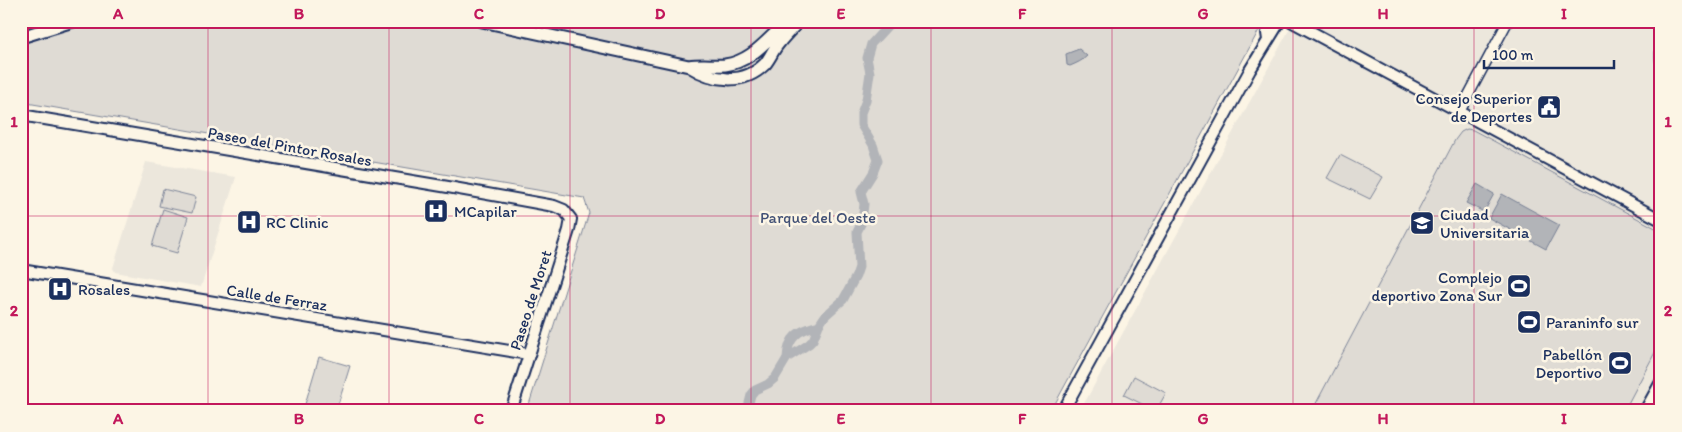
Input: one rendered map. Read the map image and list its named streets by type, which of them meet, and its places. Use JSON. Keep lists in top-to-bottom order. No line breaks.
{"streets":{"main road":["Paseo del Pintor Rosales","Calle de Ferraz","Paseo de Moret"]},"crossings":[["Paseo del Pintor Rosales","Paseo de Moret"],["Calle de Ferraz","Paseo de Moret"]],"parks":["Parque del Oeste"],"places":{"public building":["Consejo Superior de Deportes"],"hospital":["MCapilar","RC Clinic","Rosales"],"school or university":["Ciudad Universitaria"],"sports":["Complejo deportivo Zona Sur","Paraninfo sur","Pabellón Deportivo"]},"scale_bar":"100 m","grid":{"columns":["A","B","C","D","E","F","G","H","I"],"rows":["1","2"]}}
